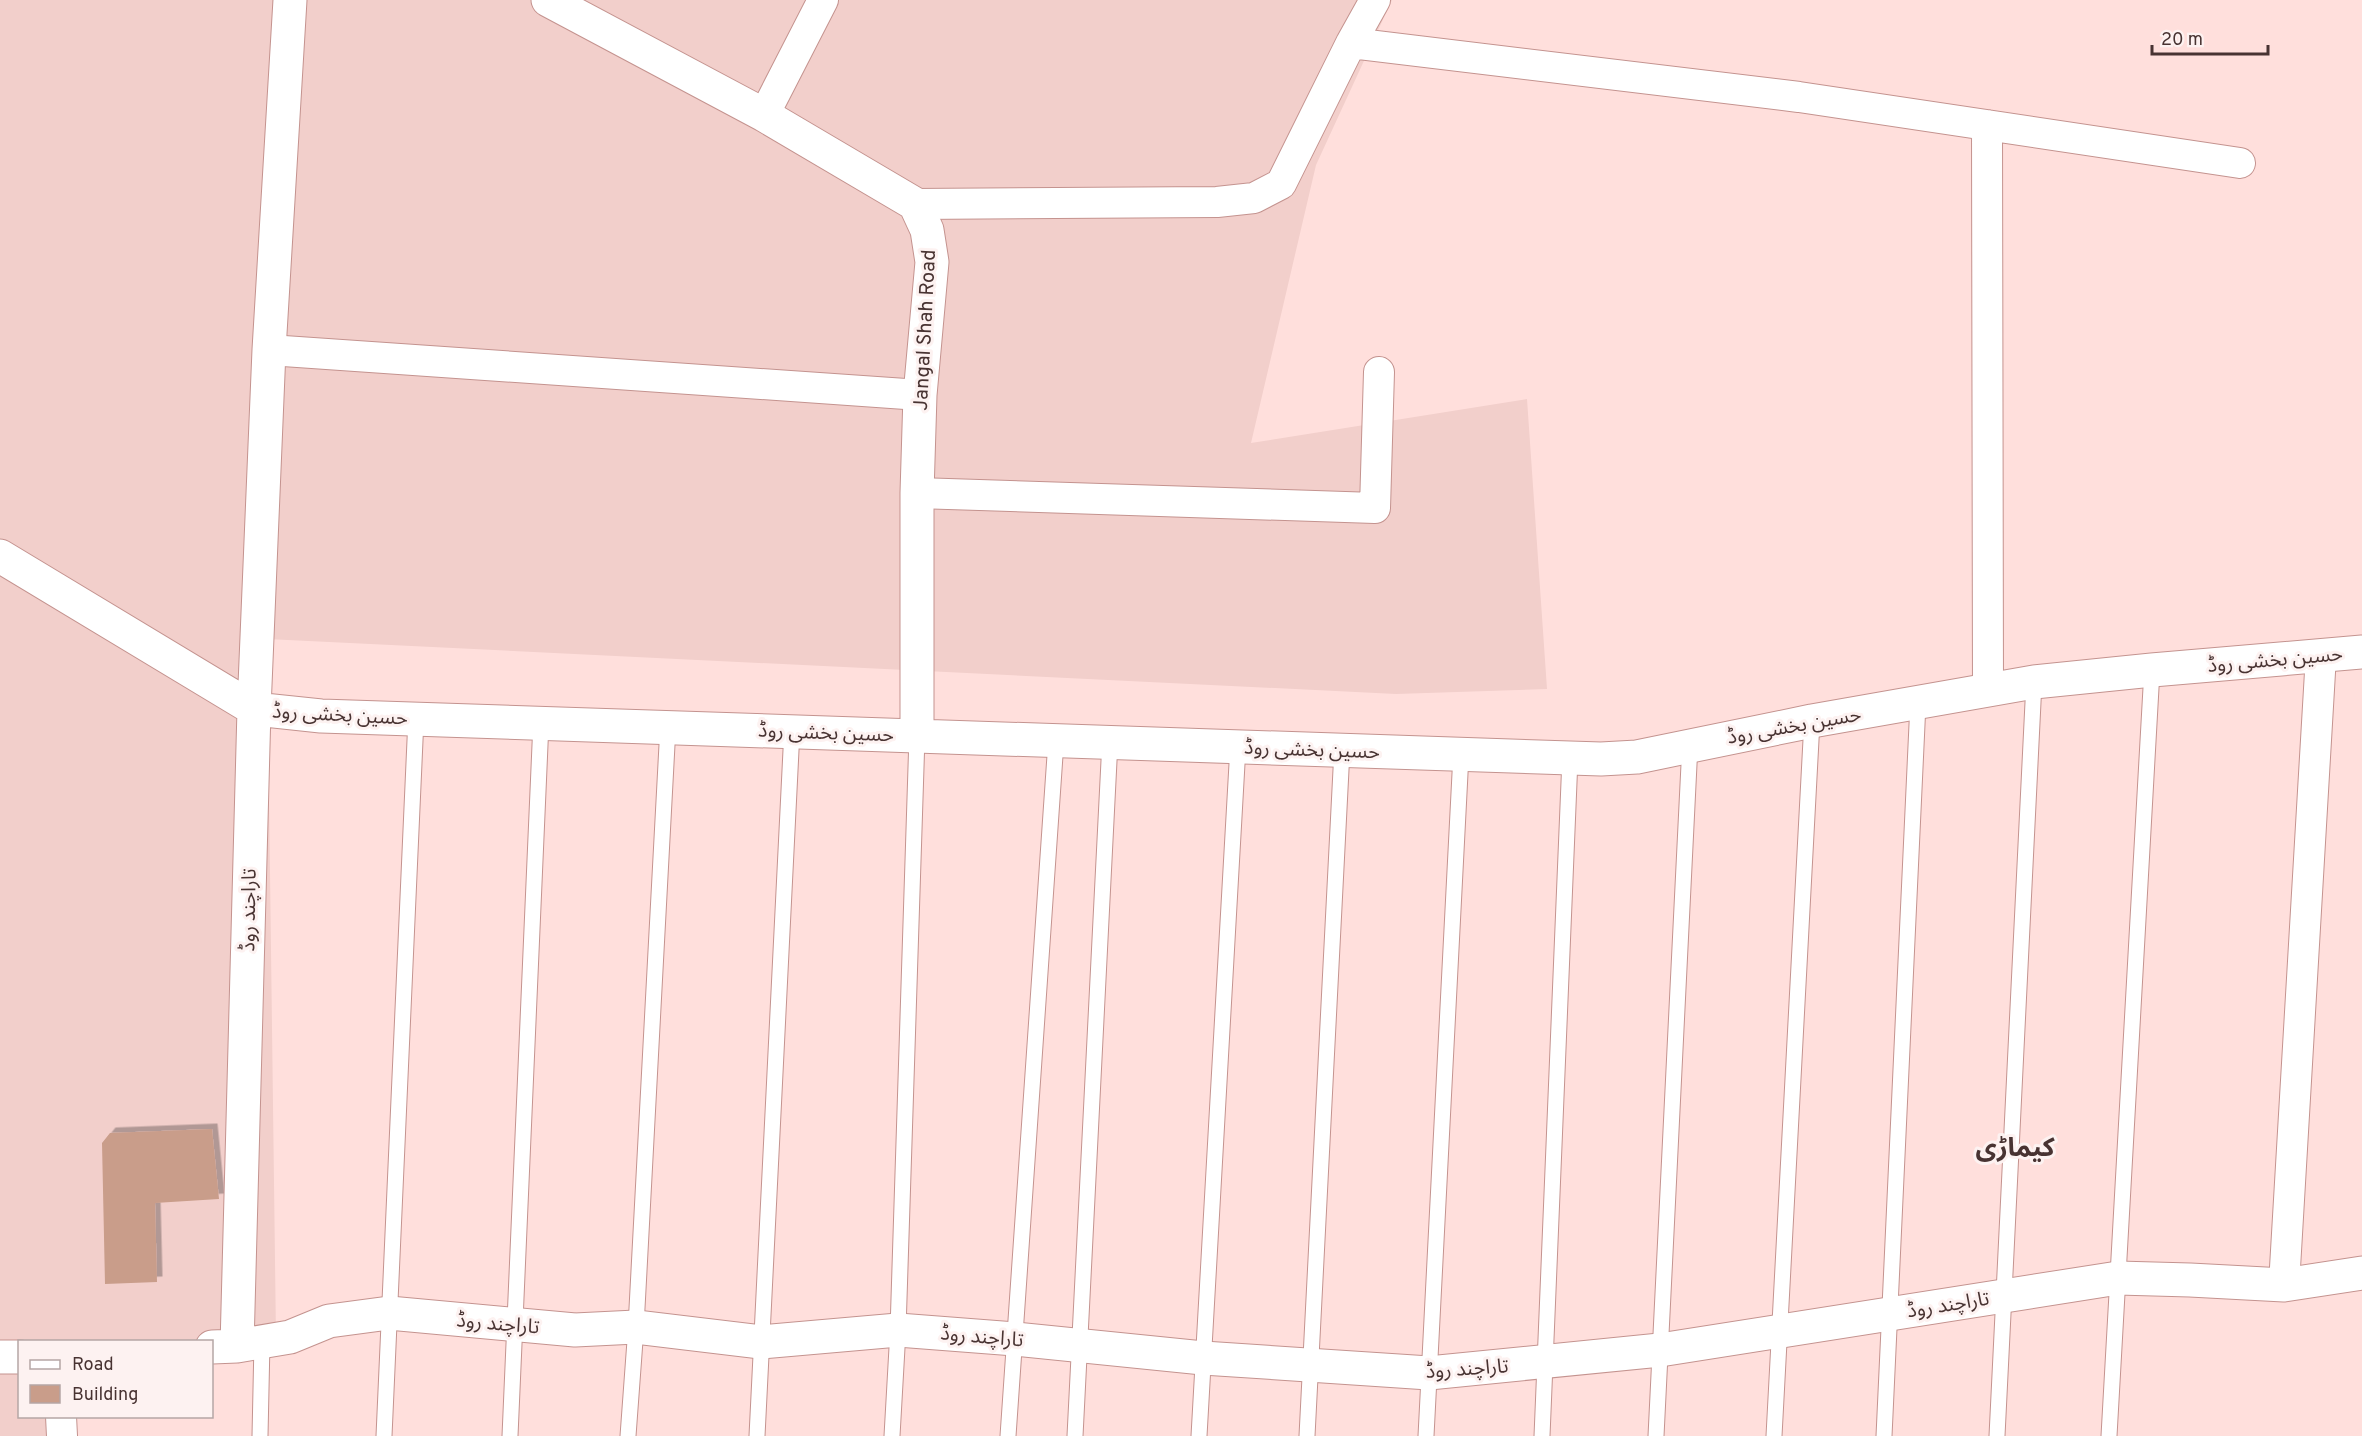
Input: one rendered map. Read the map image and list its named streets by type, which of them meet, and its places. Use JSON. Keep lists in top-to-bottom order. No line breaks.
{"streets":{"street":["Jangal Shah Road","حسین بخشی روڈ","تاراچند روڈ"]},"crossings":[["Jangal Shah Road","حسین بخشی روڈ"],["حسین بخشی روڈ","تاراچند روڈ"]],"districts":["کیماڑی"],"legend":["Road","Building"],"scale_bar":"20 m"}
